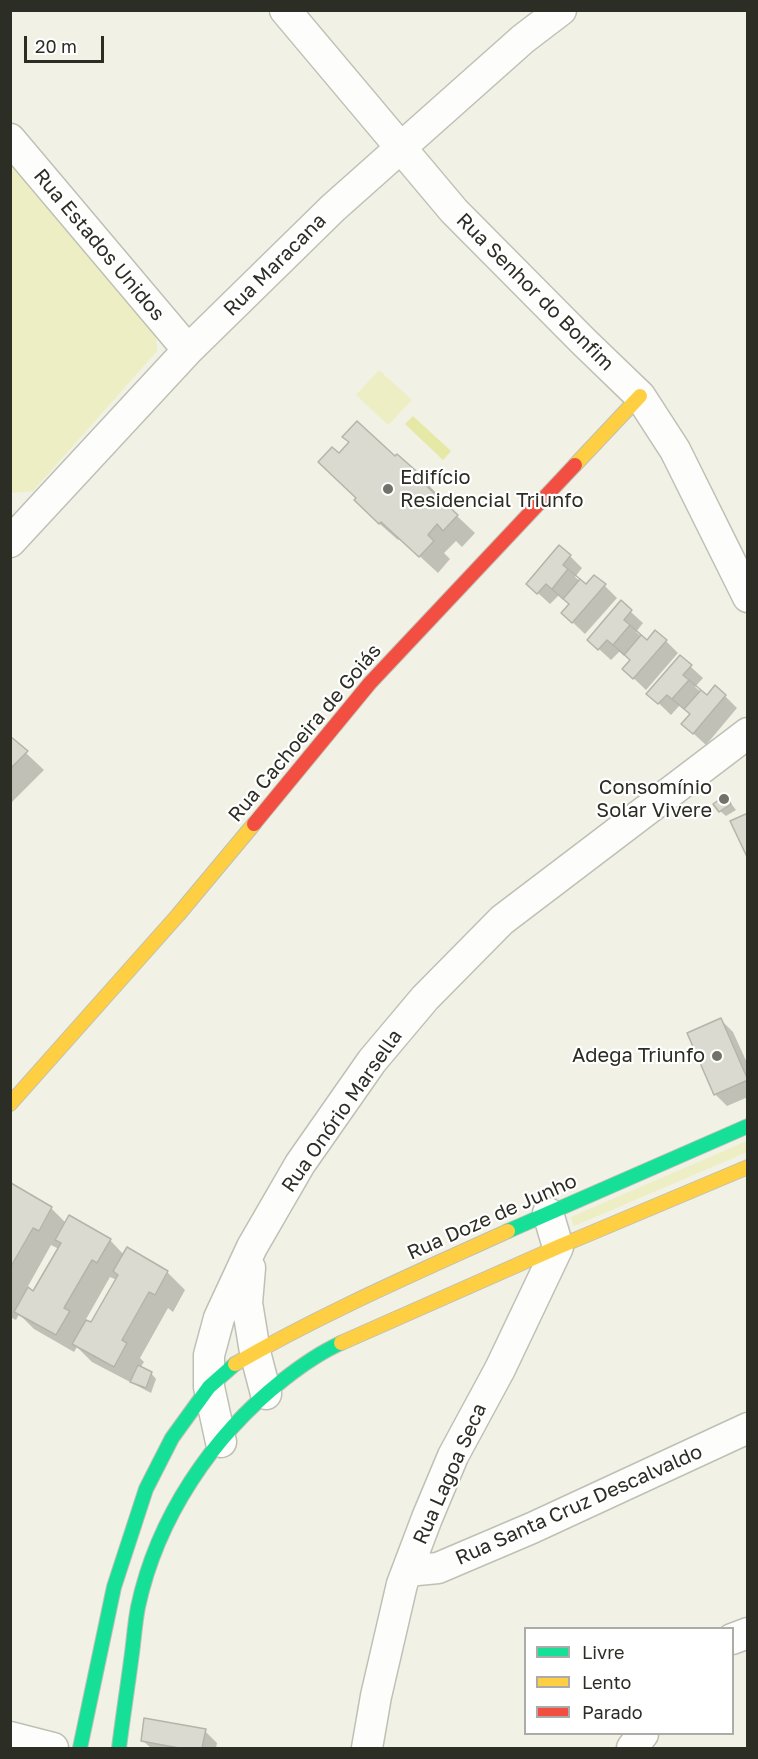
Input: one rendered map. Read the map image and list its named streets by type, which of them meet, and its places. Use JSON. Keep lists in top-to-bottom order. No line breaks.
{"streets":{"street":["Rua Estados Unidos","Rua Maracana","Rua Senhor do Bonfim","Rua Cachoeira de Goiás","Rua Onório Marsella","Rua Doze de Junho","Rua Lagoa Seca","Rua Santa Cruz Descalvaldo"]},"crossings":[["Rua Estados Unidos","Rua Maracana"],["Rua Maracana","Rua Senhor do Bonfim"],["Rua Senhor do Bonfim","Rua Cachoeira de Goiás"],["Rua Onório Marsella","Rua Doze de Junho"],["Rua Lagoa Seca","Rua Santa Cruz Descalvaldo"]],"places":["Edifício Residencial Triunfo","Consomínio Solar Vivere","Adega Triunfo"],"legend":["Livre","Lento","Parado"],"scale_bar":"20 m"}
